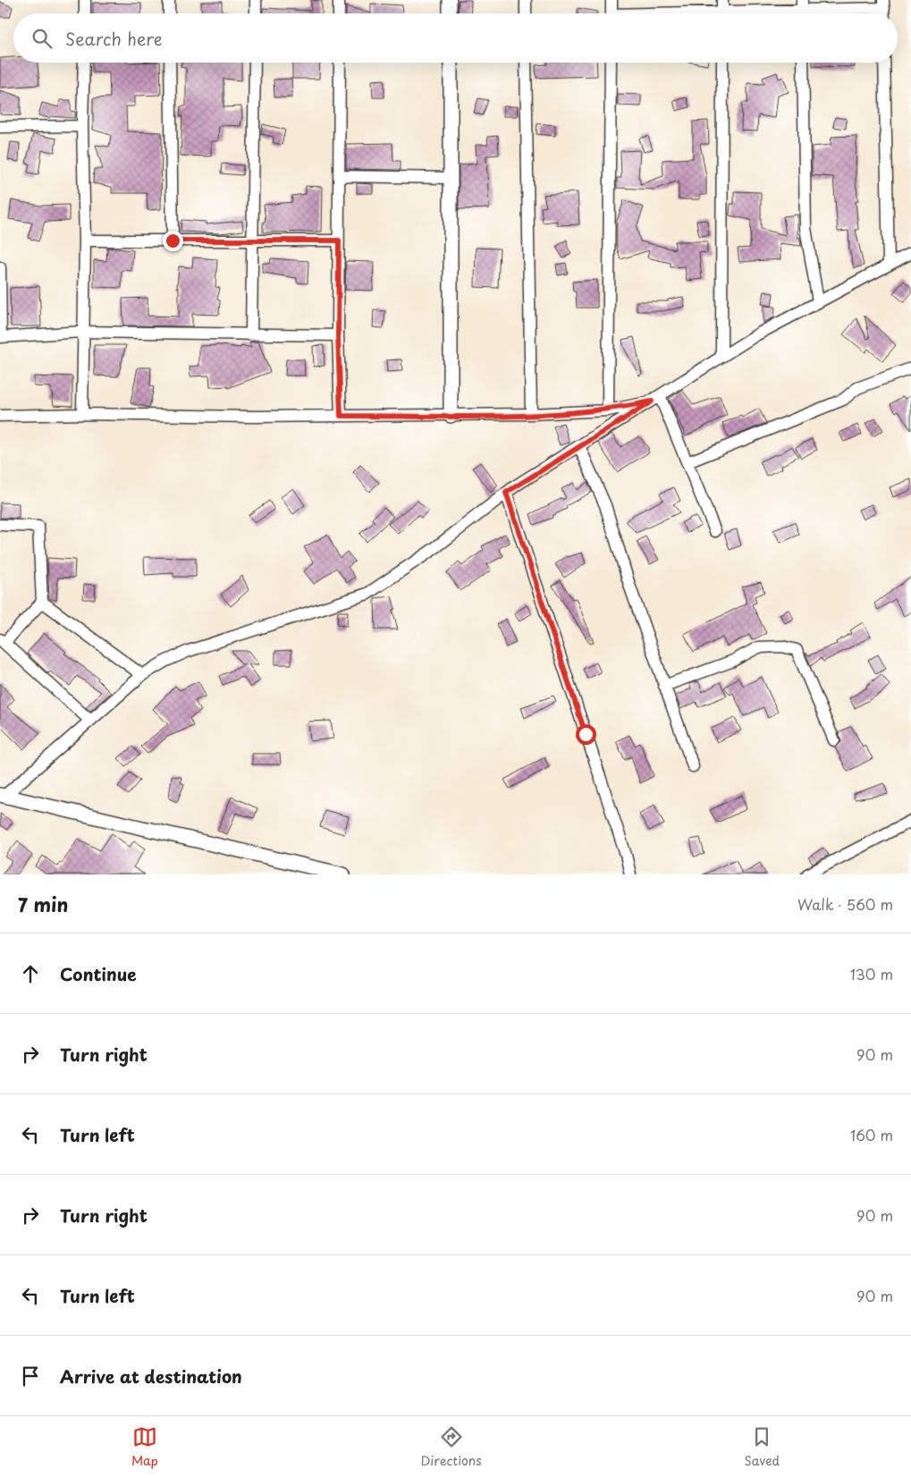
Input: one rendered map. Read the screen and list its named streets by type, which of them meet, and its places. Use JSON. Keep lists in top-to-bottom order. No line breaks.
{"page":{"search":"Search here","heading":["7 min","Walk · 560 m"],"list":[["Continue","130 m"],["Turn right","90 m"],["Turn left","160 m"],["Turn right","90 m"],["Turn left","90 m"],"Arrive at destination"],"nav":["Map","Directions","Saved"]}}
